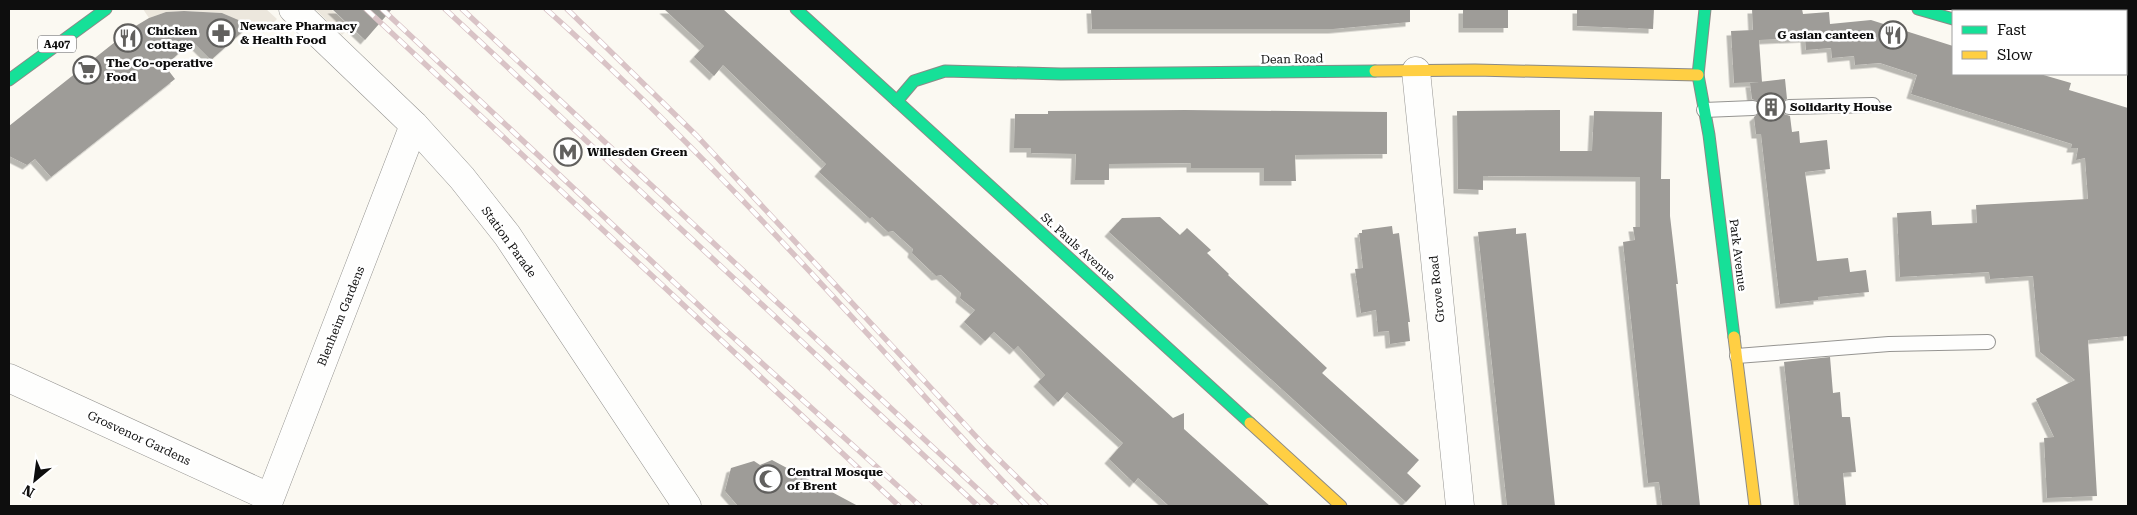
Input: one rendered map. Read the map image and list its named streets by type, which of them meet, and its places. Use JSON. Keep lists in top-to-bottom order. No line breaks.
{"streets":{"street":["A407","Dean Road","Station Parade","St. Pauls Avenue","Park Avenue","Grove Road","Blenheim Gardens","Grosvenor Gardens"]},"crossings":[["Dean Road","St. Pauls Avenue"],["Dean Road","Park Avenue"],["Dean Road","Grove Road"],["Station Parade","Blenheim Gardens"],["Blenheim Gardens","Grosvenor Gardens"]],"places":{"pharmacy":["Newcare Pharmacy & Health Food"],"restaurant":["G asian canteen","Chicken cottage"],"supermarket":["The Co-operative Food"],"building":["Solidarity House"],"metro station":["Willesden Green"],"mosque":["Central Mosque of Brent"]},"legend":["Fast","Slow"],"north":"bottom left"}
